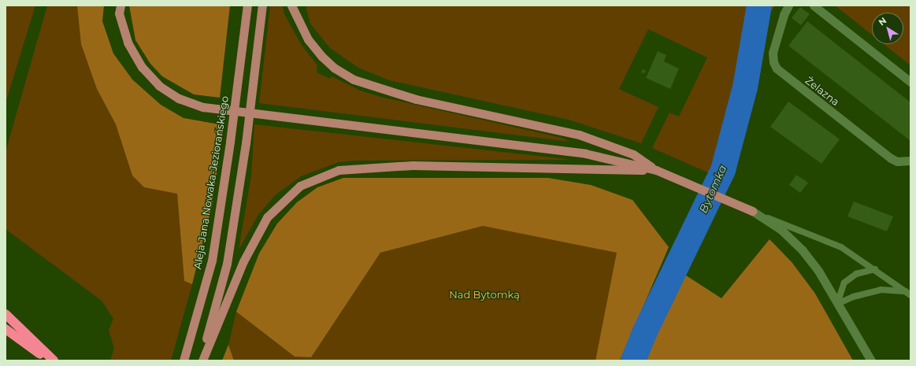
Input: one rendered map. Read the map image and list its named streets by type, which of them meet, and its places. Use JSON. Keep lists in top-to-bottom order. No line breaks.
{"streets":{"main road":["Aleja Jana Nowaka-Jeziorańskiego"],"street":["Żelazna"]},"water":["Bytomka"],"parks":["Nad Bytomką"],"north":"top left"}
